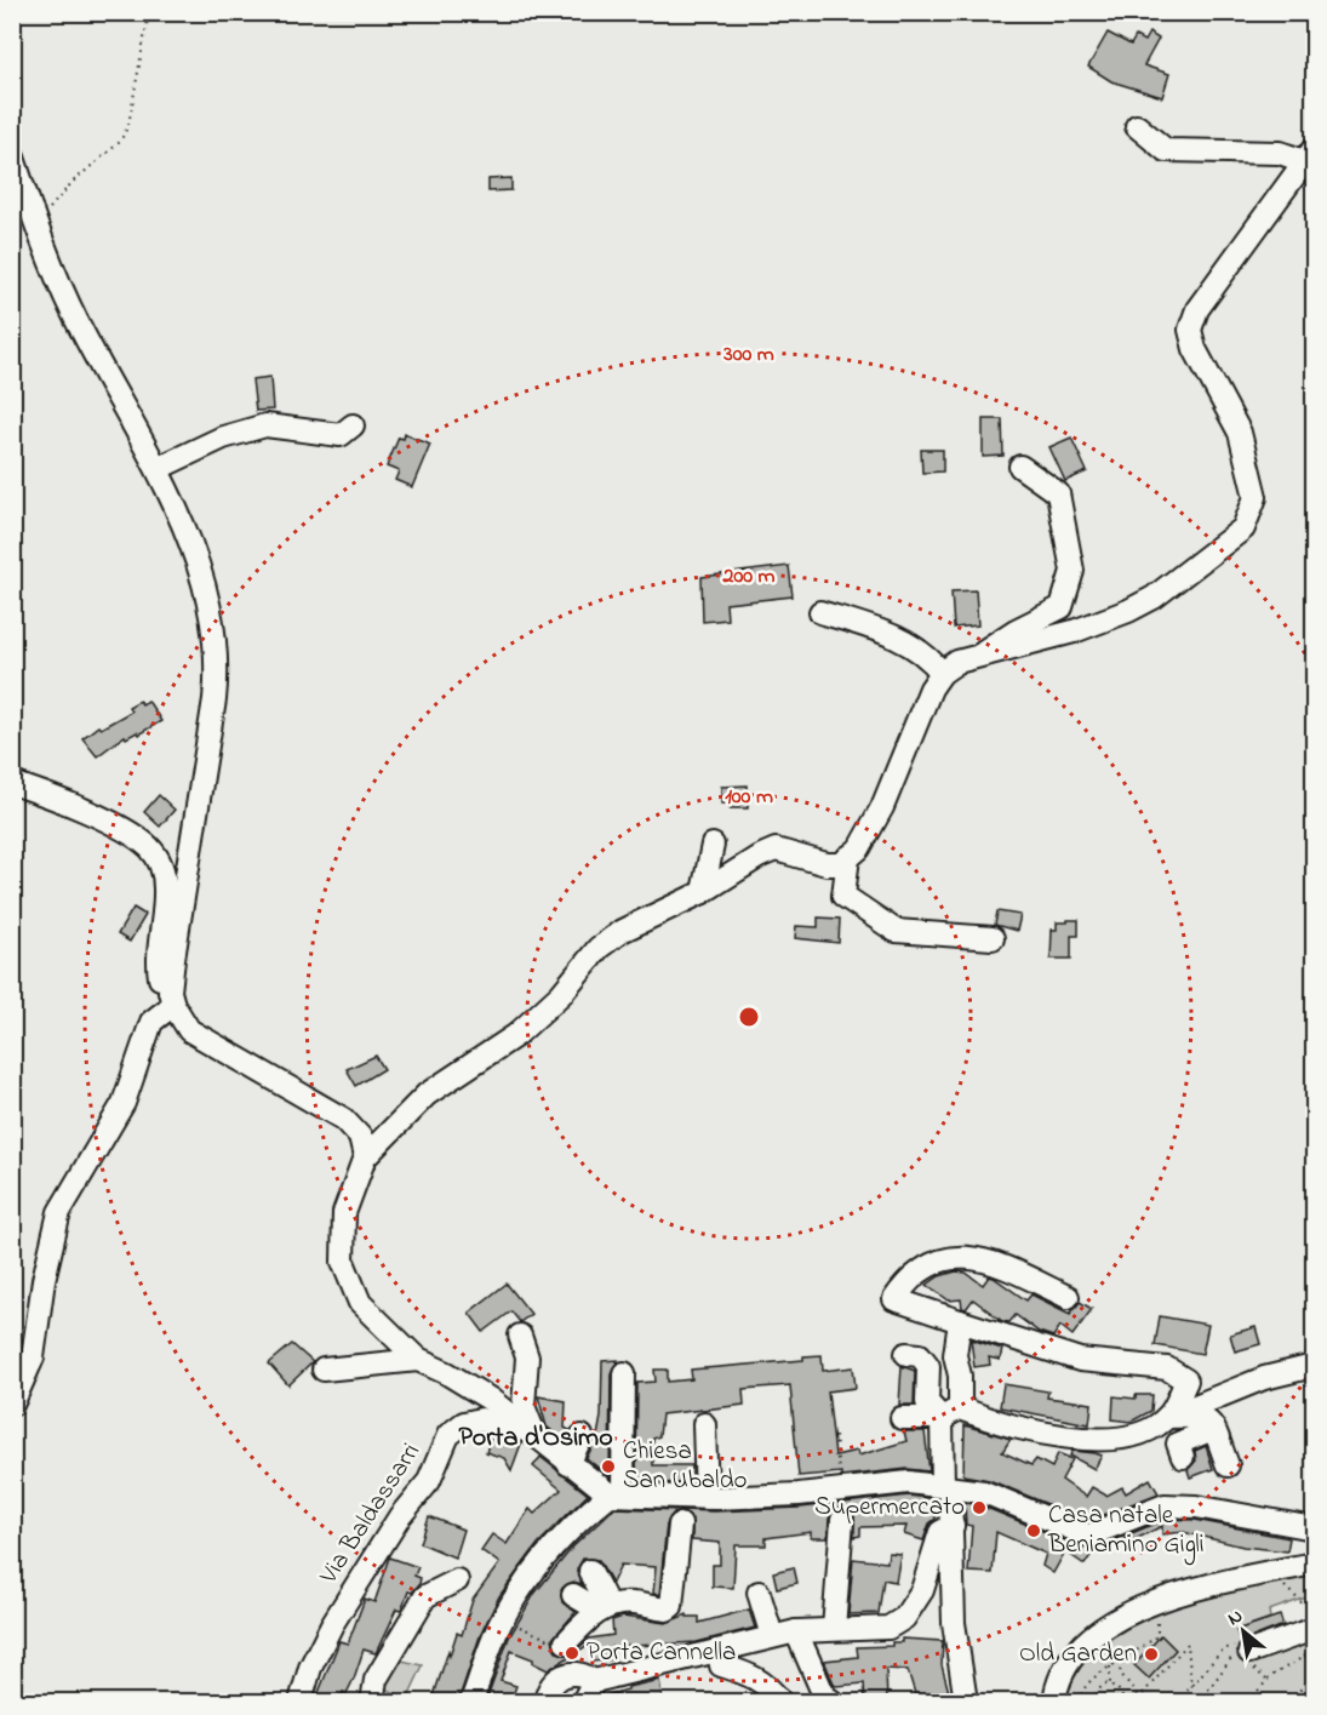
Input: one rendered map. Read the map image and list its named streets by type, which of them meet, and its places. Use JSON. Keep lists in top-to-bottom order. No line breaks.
{"streets":{"street":["Via Baldassarri"]},"districts":["Porta d'Osimo"],"places":["Chiesa San Ubaldo","Supermercato","Casa natale Beniamino Gigli","Porta Cannella","Old Garden"],"north":"top left","rings":["300 m","200 m","100 m"]}
